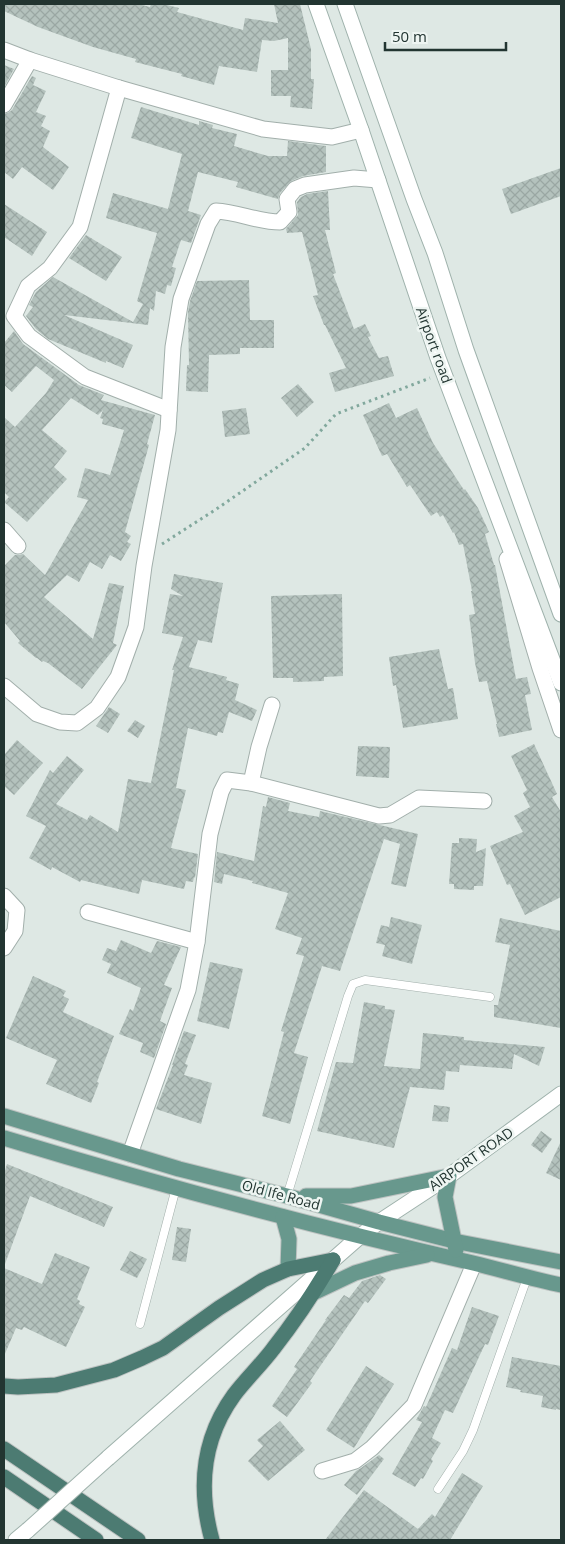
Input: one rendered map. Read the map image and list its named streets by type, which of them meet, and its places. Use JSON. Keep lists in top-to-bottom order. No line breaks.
{"streets":{"main road":["Old Ife Road"],"street":["Airport road","AIRPORT ROAD"]},"crossings":[["AIRPORT ROAD","Old Ife Road"]],"scale_bar":"50 m"}
